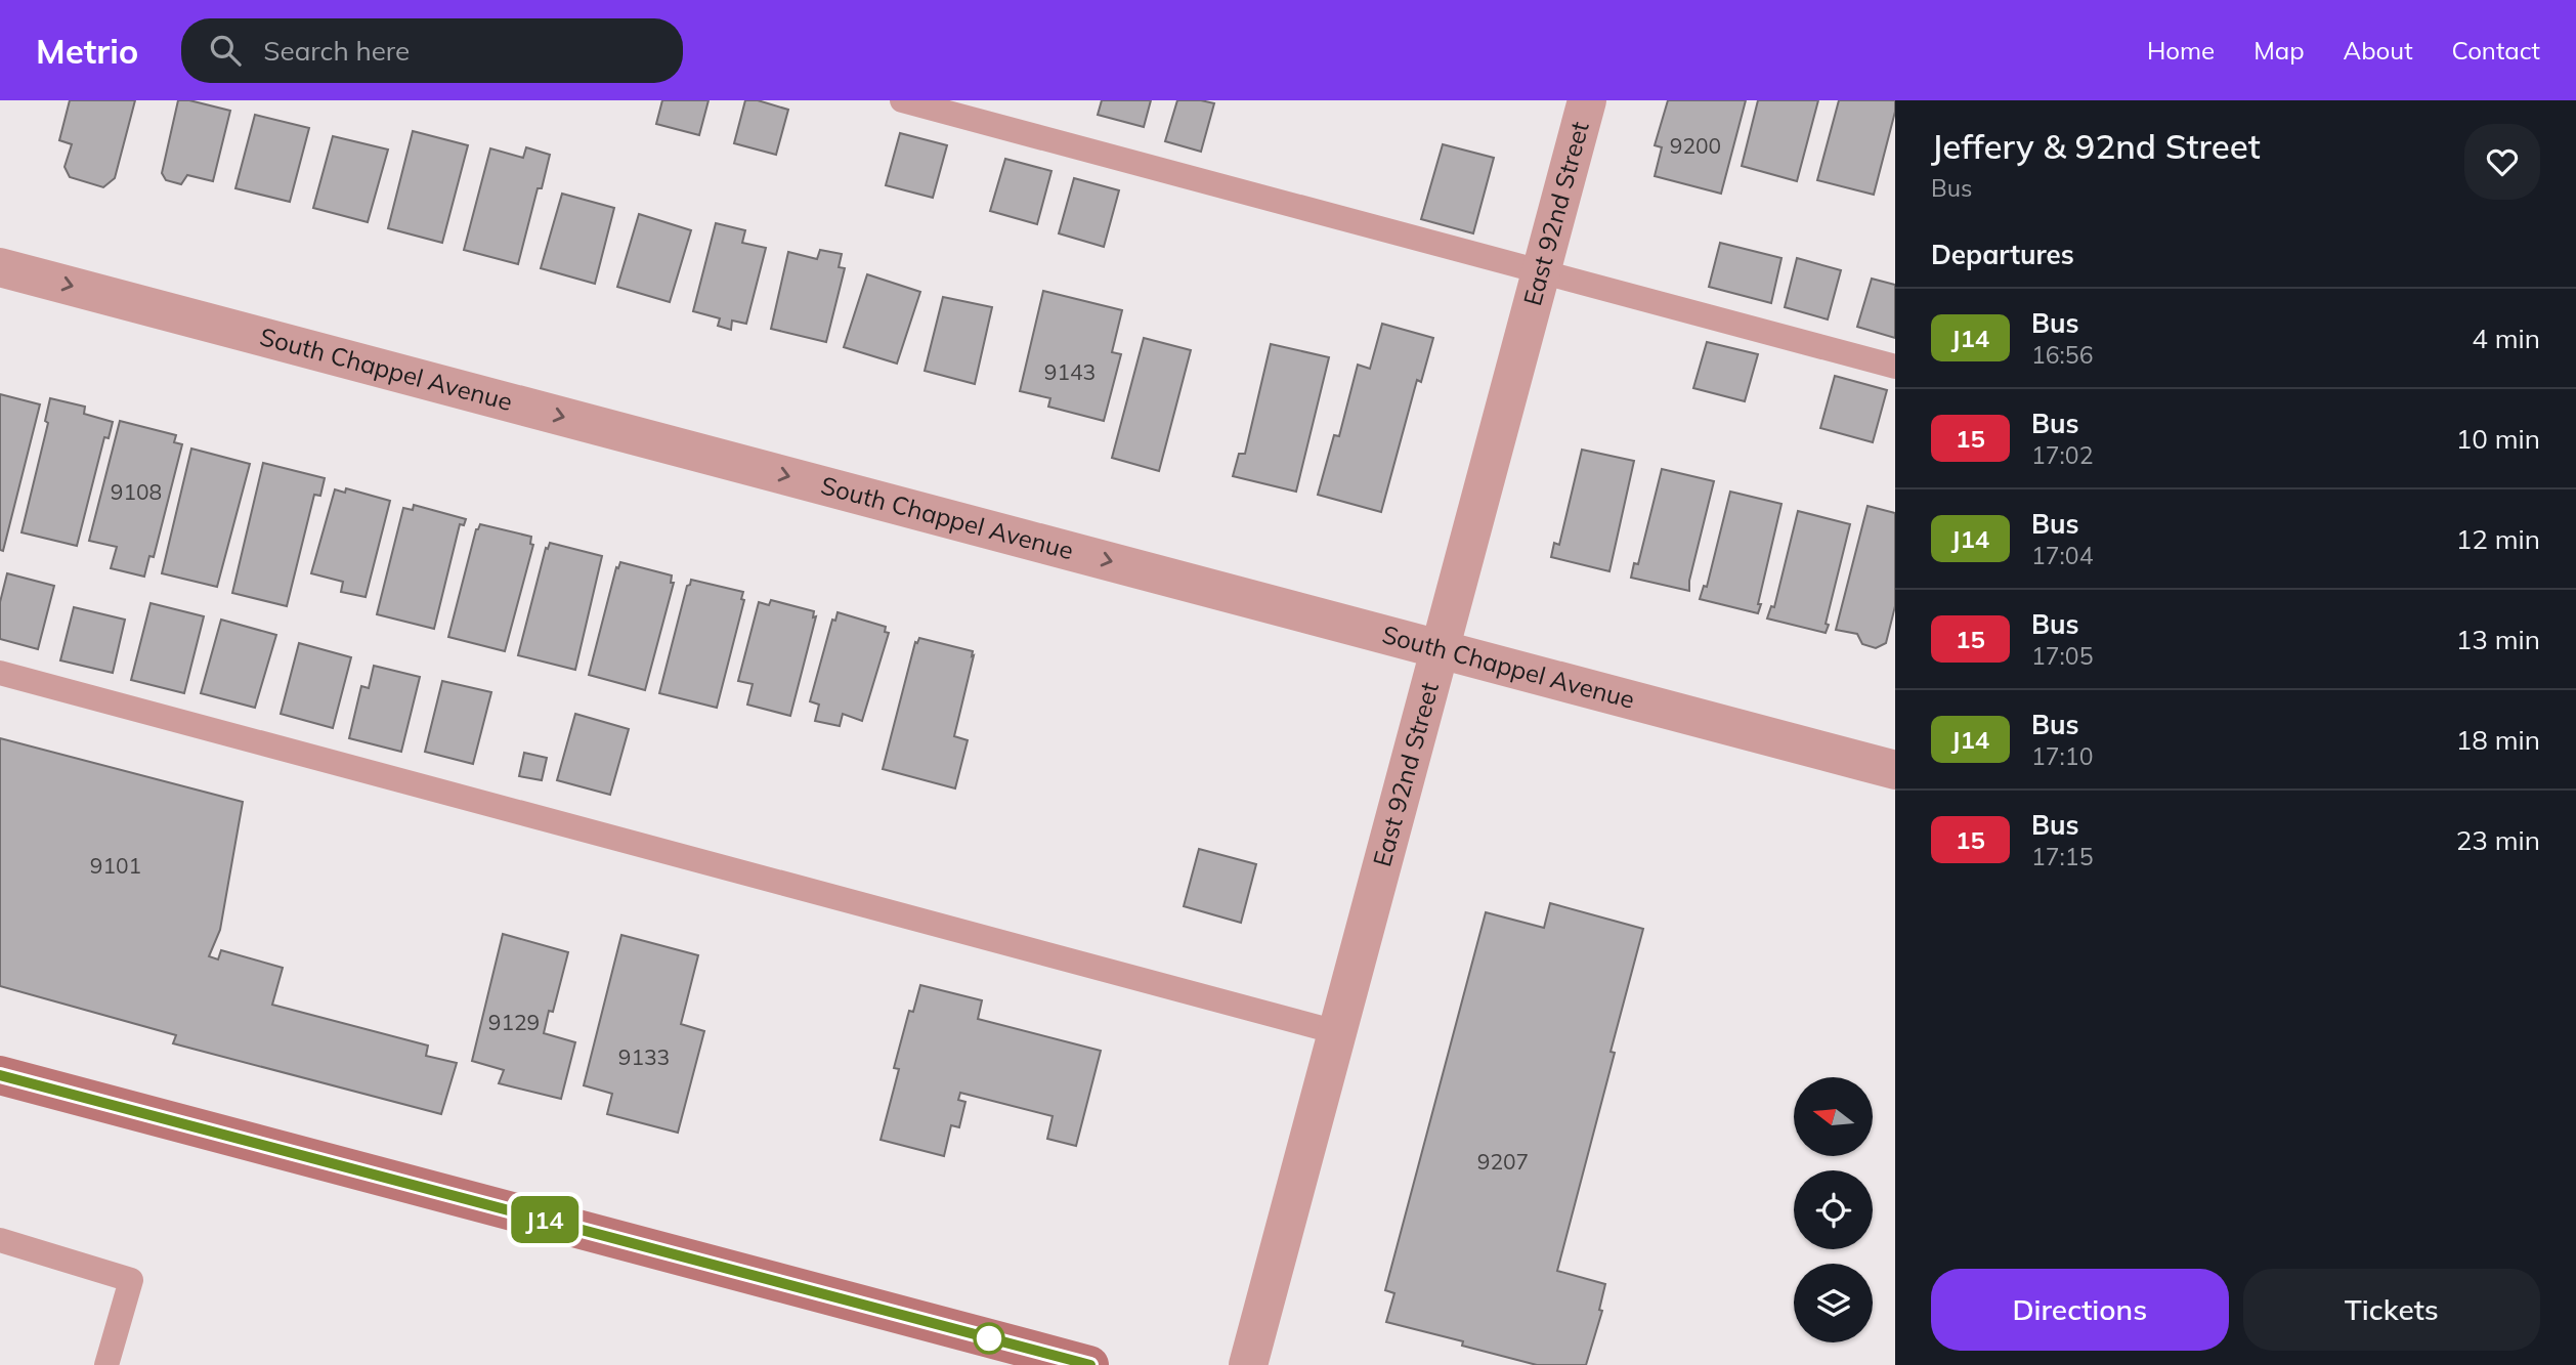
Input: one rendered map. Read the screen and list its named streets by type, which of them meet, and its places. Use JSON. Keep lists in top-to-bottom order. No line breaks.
{"streets":{"street":["East 92nd Street","South Chappel Avenue"]},"crossings":[["East 92nd Street","South Chappel Avenue"]],"one_way":["South Chappel Avenue"],"lines":["bus line J14"],"house_numbers":["9200","9143","9108","9101","9129","9133","9207"],"north":"left","page":{"header":"Metrio","search":"Search here","nav":["Home","Map","About","Contact"],"on_map":"J14","heading":[["Jeffery & 92nd Street","Bus"],"Departures"],"list":[{"mark":"J14","name":"Bus","note":"16:56","value":"4 min"},{"mark":"15","name":"Bus","note":"17:02","value":"10 min"},{"mark":"J14","name":"Bus","note":"17:04","value":"12 min"},{"mark":"15","name":"Bus","note":"17:05","value":"13 min"},{"mark":"J14","name":"Bus","note":"17:10","value":"18 min"},{"mark":"15","name":"Bus","note":"17:15","value":"23 min"}],"buttons":["Directions","Tickets"]}}
